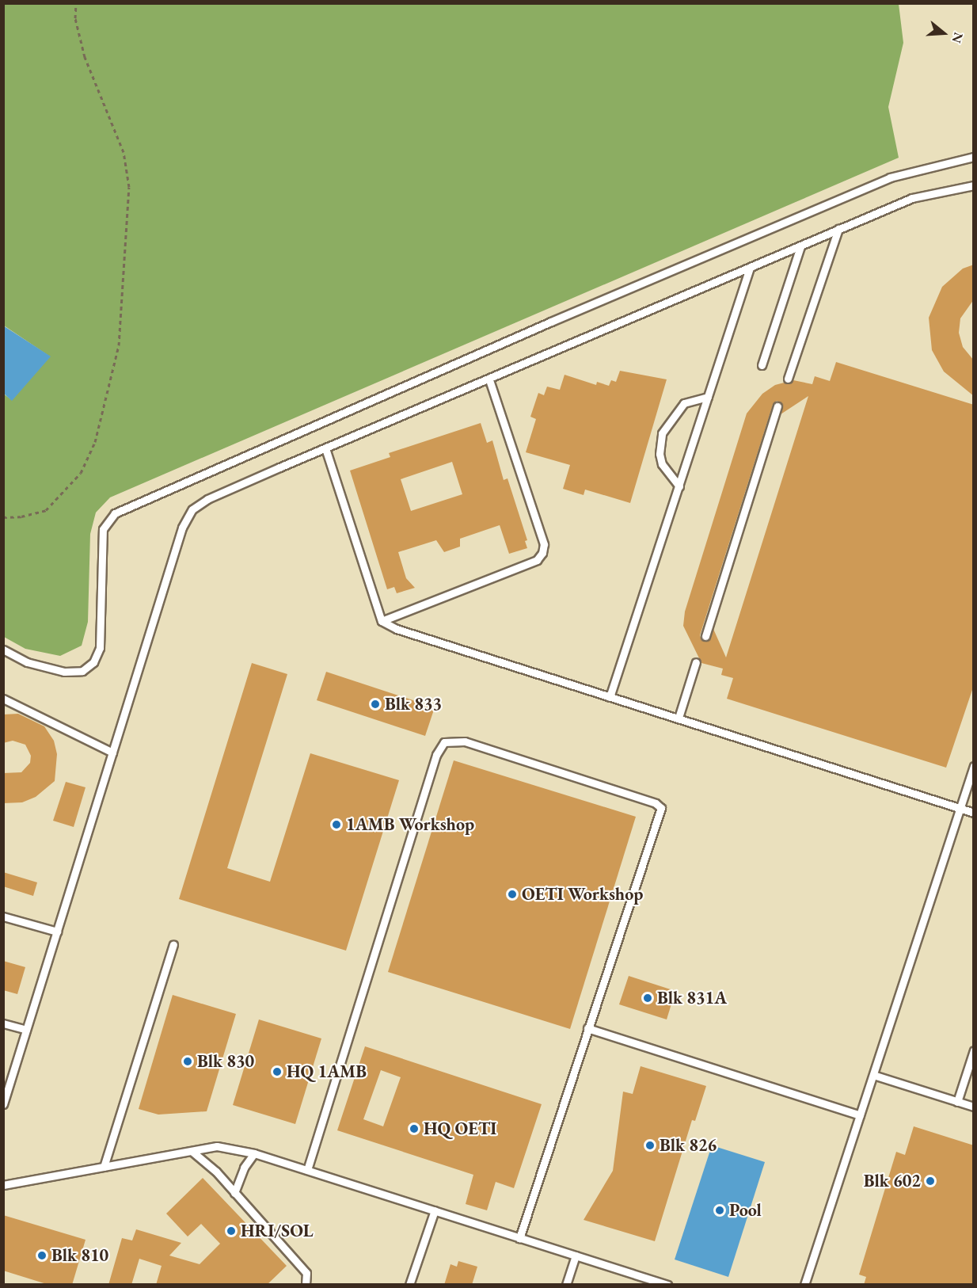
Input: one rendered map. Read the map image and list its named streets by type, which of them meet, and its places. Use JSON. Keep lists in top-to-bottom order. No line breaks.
{"places":["Blk 833","1AMB Workshop","OETI Workshop","Blk 831A","Blk 830","HQ 1AMB","HQ OETI","Blk 826","Blk 602","Pool","HRI/SOL","Blk 810"],"north":"right"}
